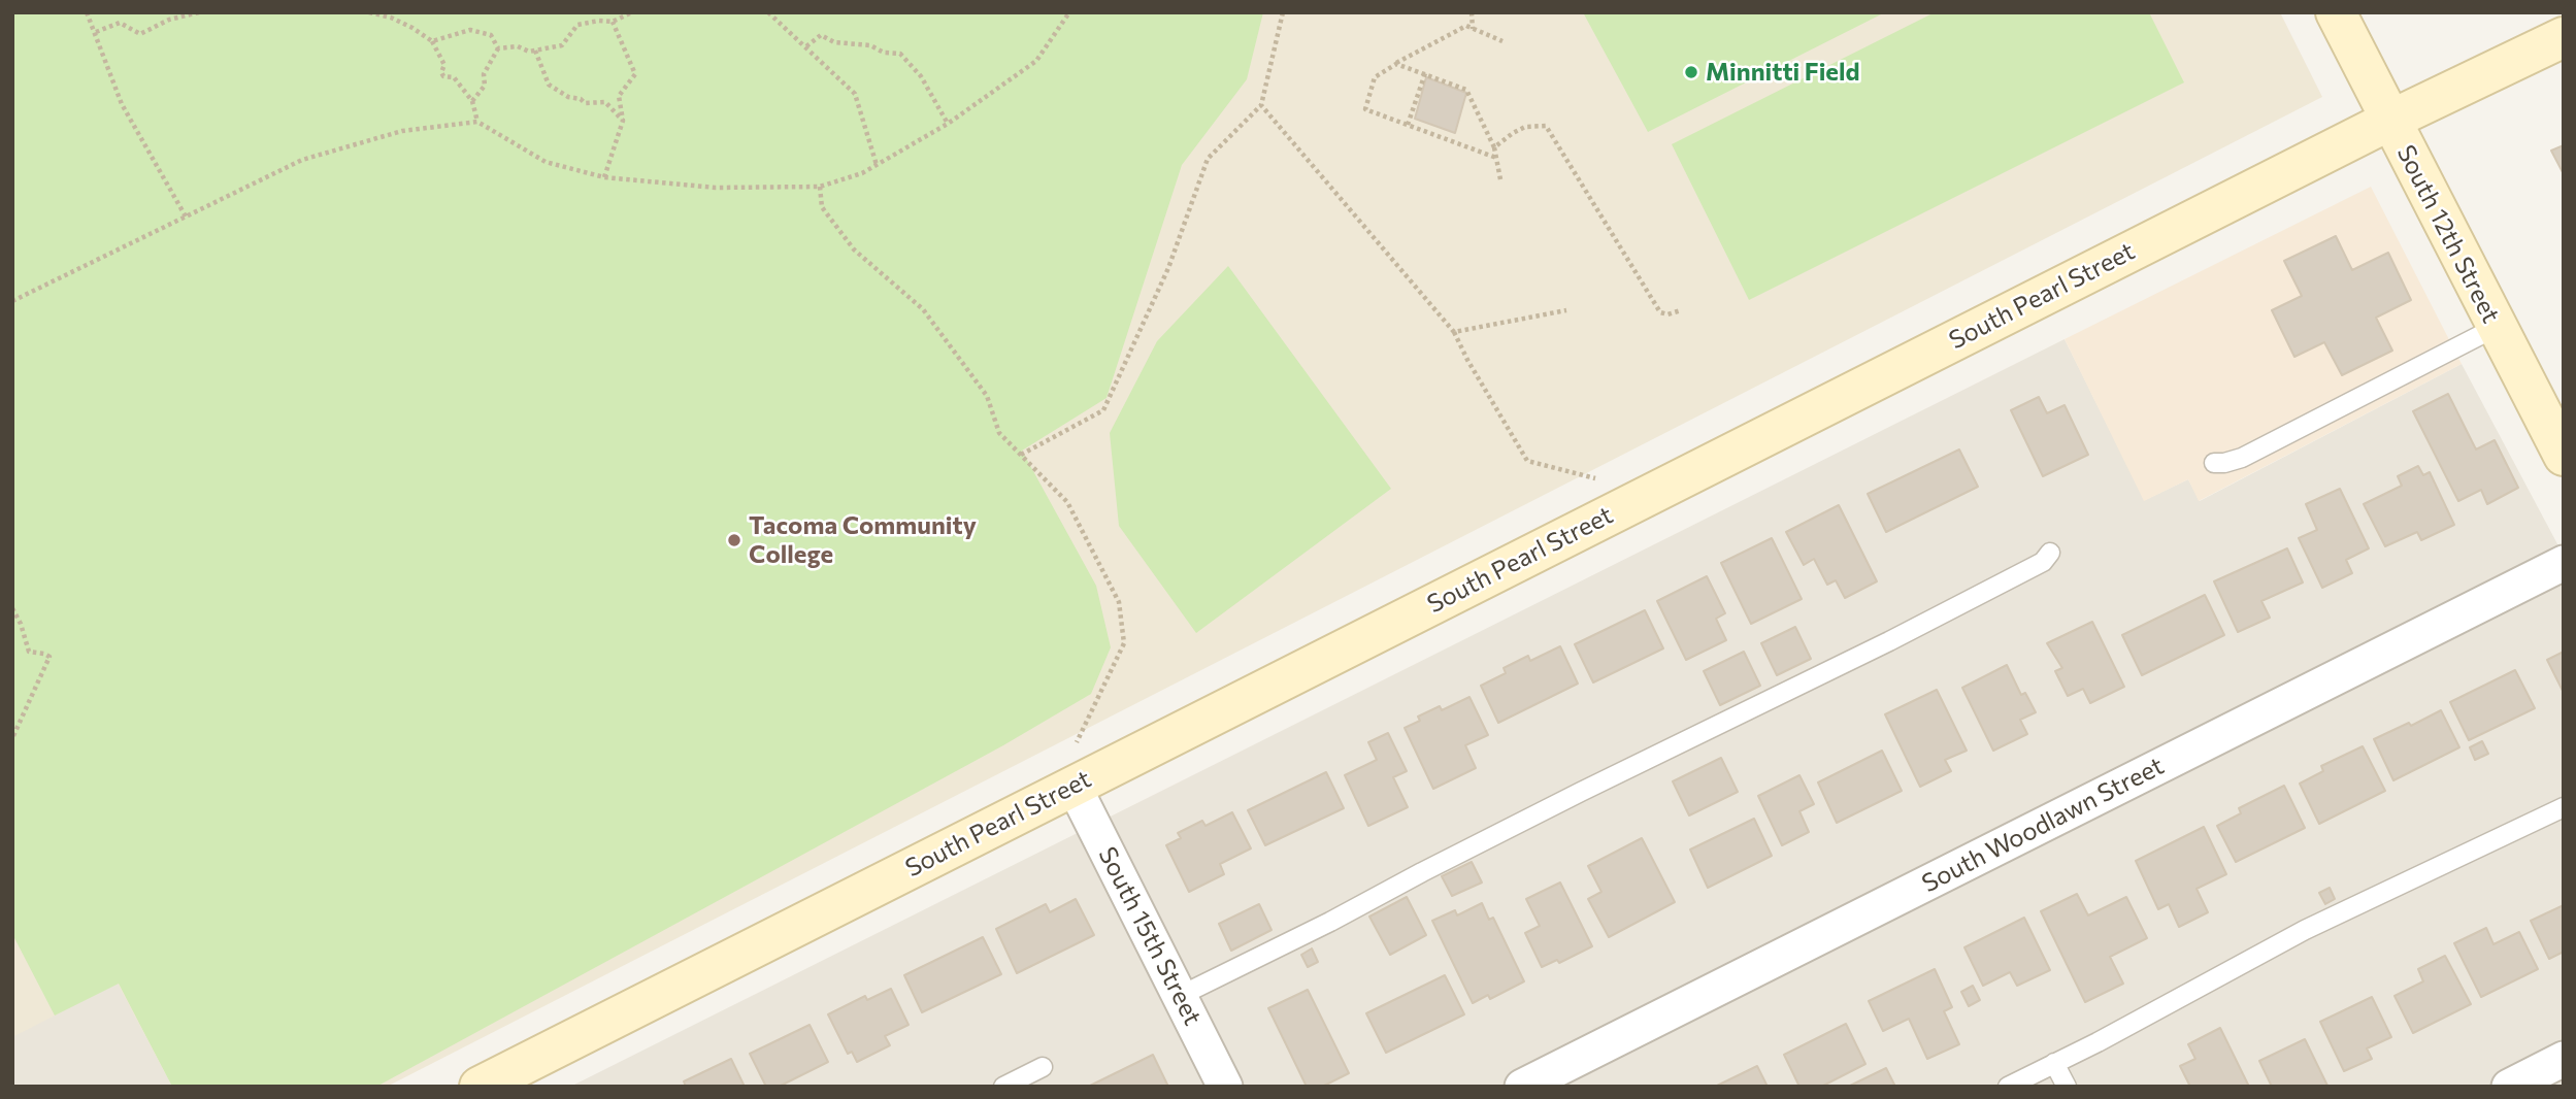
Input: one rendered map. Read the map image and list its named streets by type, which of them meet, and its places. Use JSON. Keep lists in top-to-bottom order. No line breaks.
{"streets":{"street":["South 12th Street","South Pearl Street","South Woodlawn Street","South 15th Street"]},"crossings":[["South 12th Street","South Pearl Street"],["South Pearl Street","South 15th Street"]],"places":["Minnitti Field","Tacoma Community College"]}
